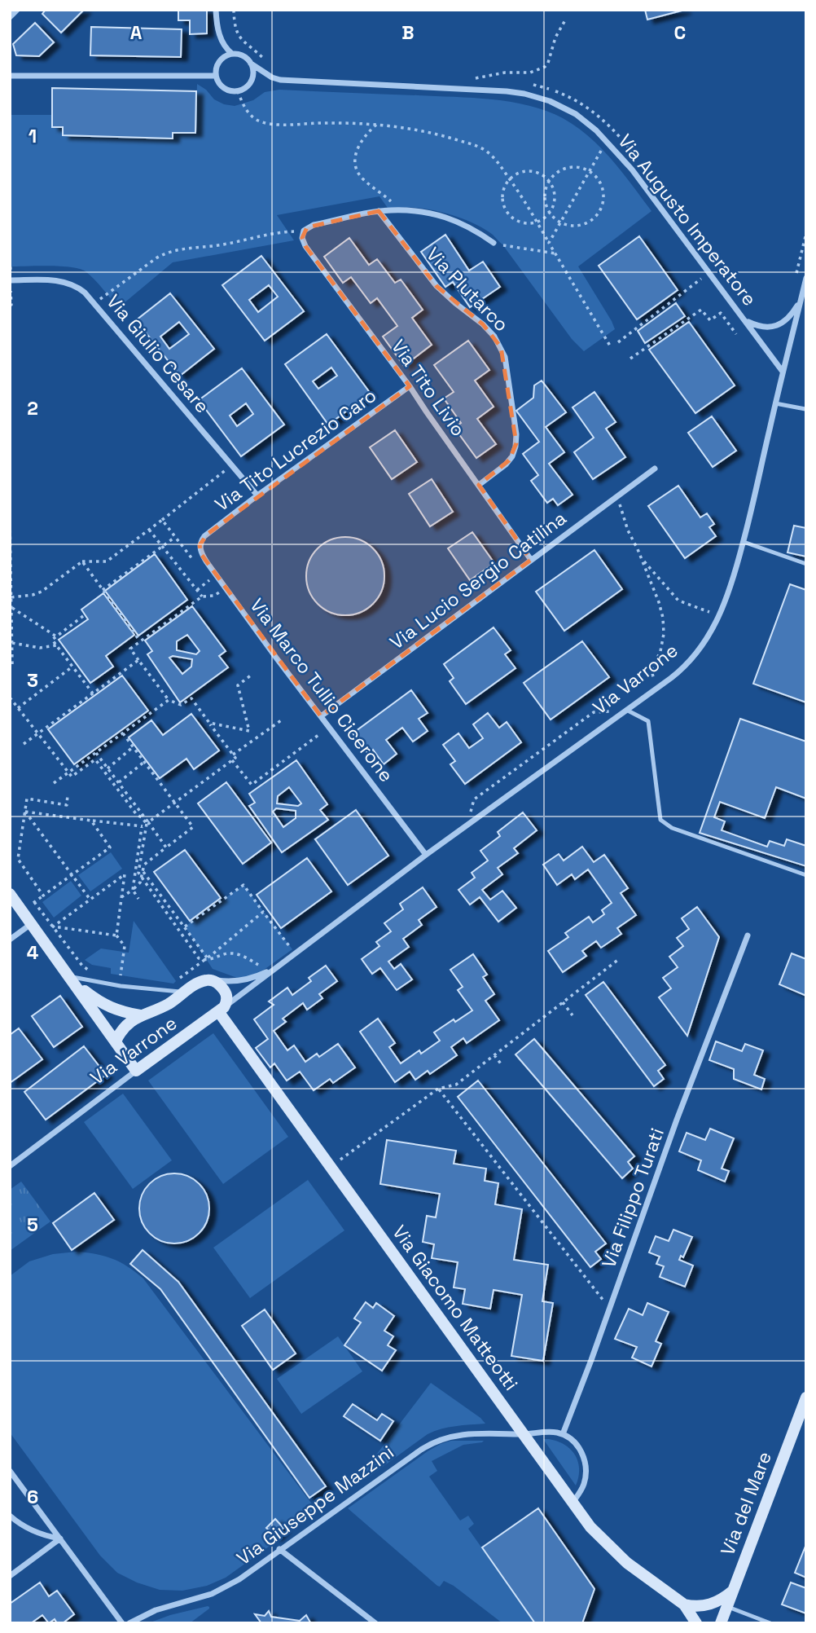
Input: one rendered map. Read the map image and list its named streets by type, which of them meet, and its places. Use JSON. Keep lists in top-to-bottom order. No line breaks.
{"streets":{"street":["Via Augusto Imperatore","Via Plutarco","Via Giulio Cesare","Via Tito Livio","Via Tito Lucrezio Caro","Via Lucio Sergio Catilina","Via Varrone","Via Marco Tullio Cicerone","Via Filippo Turati","Via Giacomo Matteotti","Via del Mare","Via Giuseppe Mazzini"]},"crossings":[["Via Augusto Imperatore","Via Varrone"],["Via Plutarco","Via Tito Livio"],["Via Giulio Cesare","Via Tito Lucrezio Caro"],["Via Tito Livio","Via Tito Lucrezio Caro"],["Via Tito Livio","Via Lucio Sergio Catilina"],["Via Tito Lucrezio Caro","Via Marco Tullio Cicerone"],["Via Lucio Sergio Catilina","Via Marco Tullio Cicerone"],["Via Varrone","Via Marco Tullio Cicerone"],["Via Varrone","Via Giacomo Matteotti"],["Via Giacomo Matteotti","Via Giuseppe Mazzini"]],"grid":{"columns":["A","B","C"],"rows":["1","2","3","4","5","6"]}}
